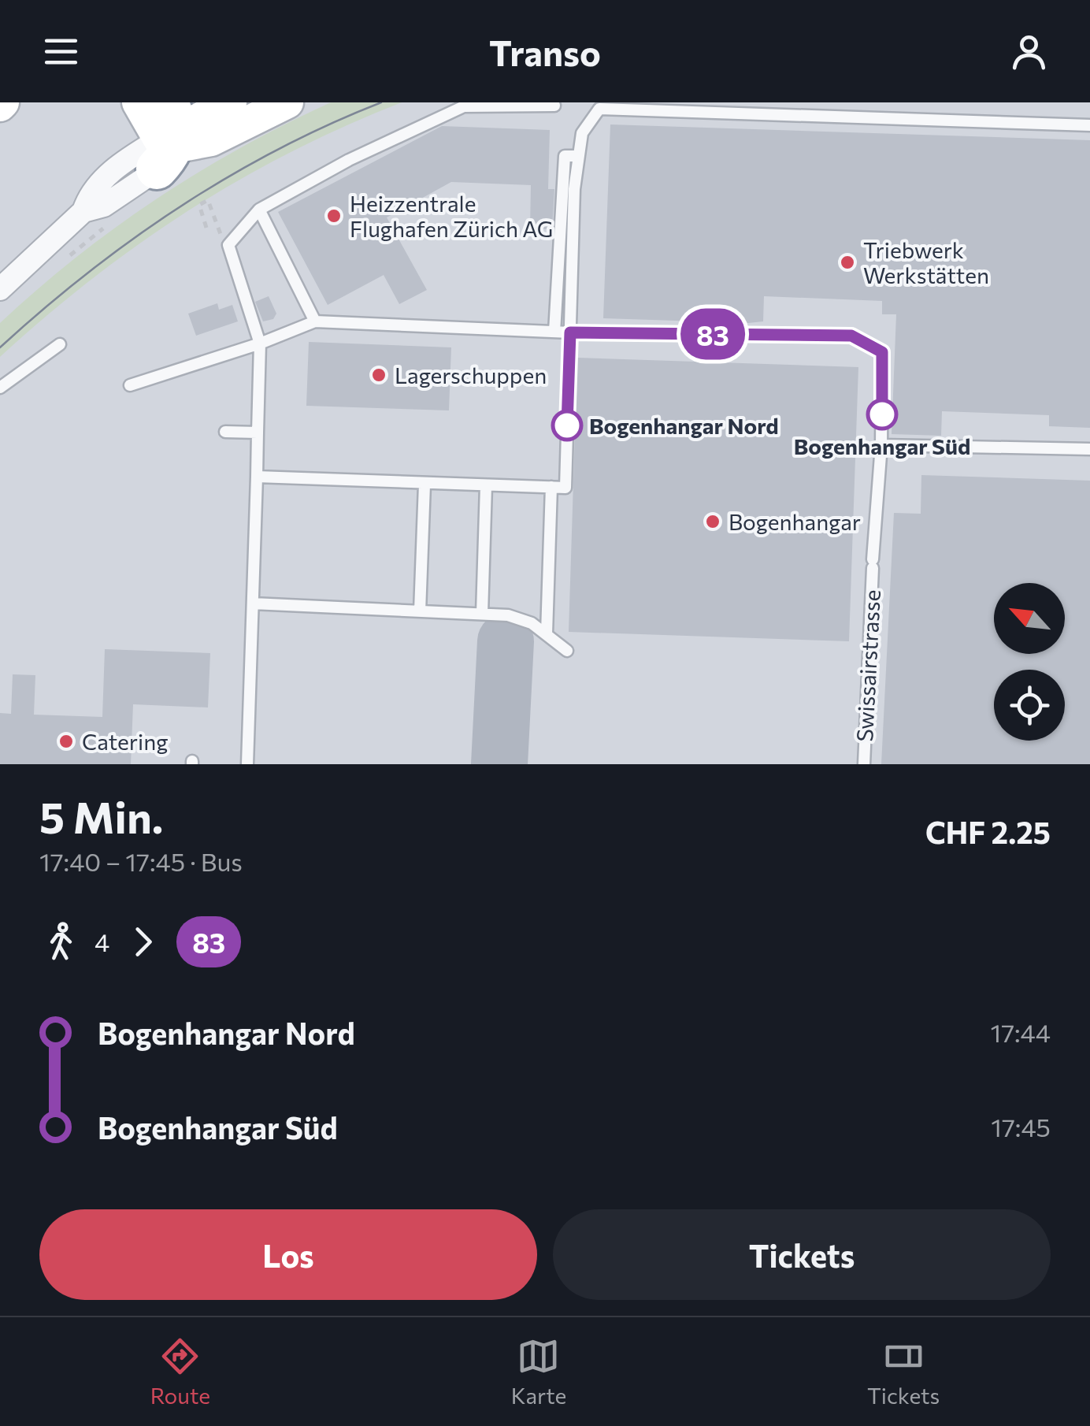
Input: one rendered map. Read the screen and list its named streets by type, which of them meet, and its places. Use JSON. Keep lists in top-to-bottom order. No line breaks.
{"streets":{"lane":["Swissairstrasse"]},"places":["Heizzentrale Flughafen Zürich AG","Triebwerk Werkstätten","Lagerschuppen","Bogenhangar Süd","Bogenhangar Nord","Bogenhangar","Catering"],"lines":["bus line 83"],"north":"top left","page":{"header":"Transo","on_map":"83","heading":["5 Min.","17:40 – 17:45 · Bus","CHF 2.25"],"legs":["4","83"],"list":[{"name":"Bogenhangar Nord","value":"17:44"},{"name":"Bogenhangar Süd","value":"17:45"}],"buttons":["Los","Tickets"],"tabs":["Route","Karte","Tickets"]}}
